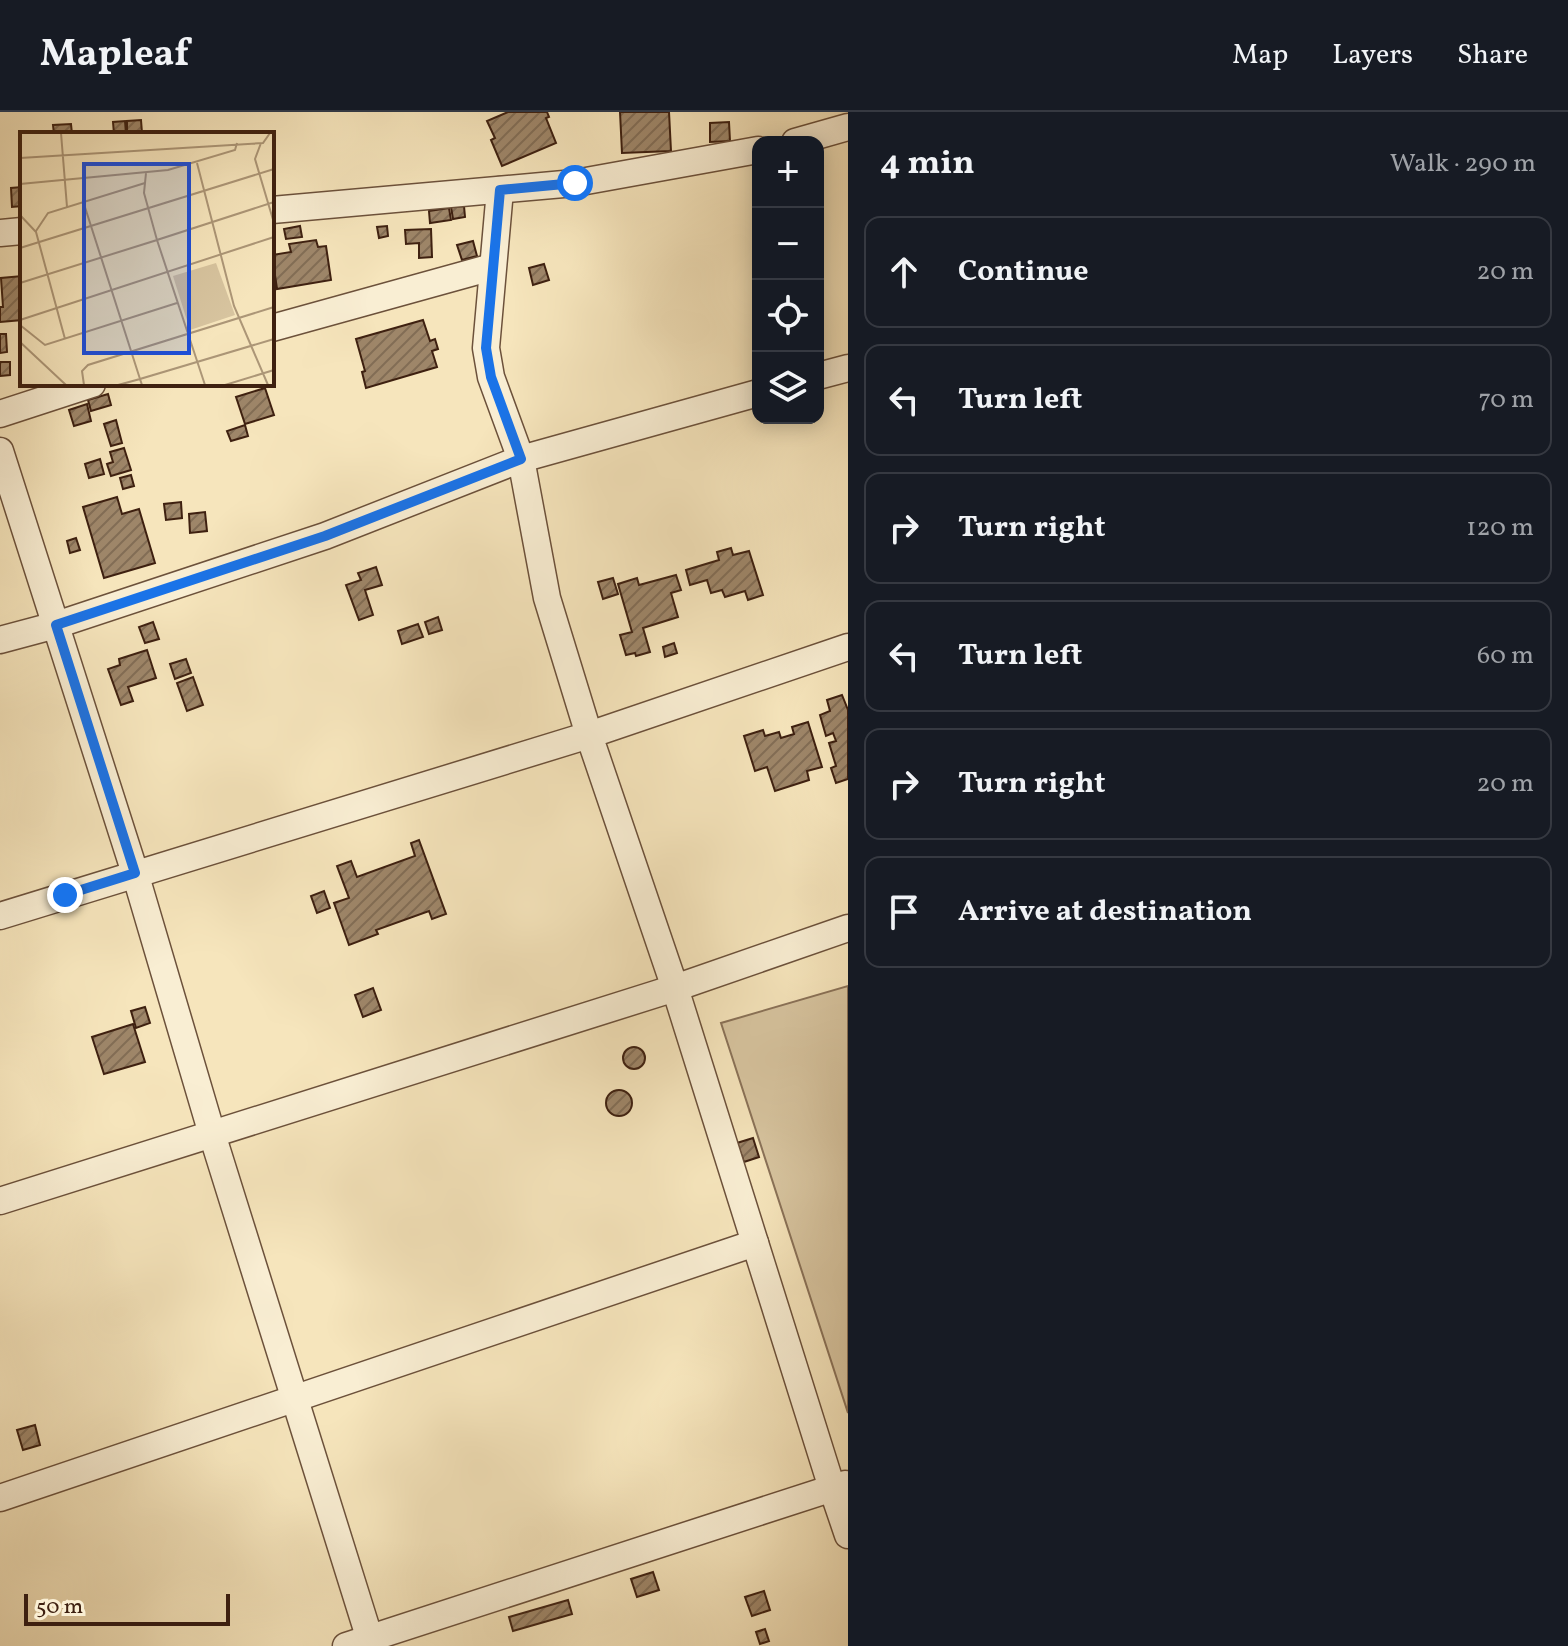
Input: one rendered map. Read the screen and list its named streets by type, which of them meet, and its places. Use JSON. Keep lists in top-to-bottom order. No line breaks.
{"scale_bar":"50 m","page":{"header":"Mapleaf","nav":["Map","Layers","Share"],"heading":["4 min","Walk · 290 m"],"map_buttons":["+","−"],"list":[["Continue","20 m"],["Turn left","70 m"],["Turn right","120 m"],["Turn left","60 m"],["Turn right","20 m"],"Arrive at destination"],"scale":"50 m"}}
